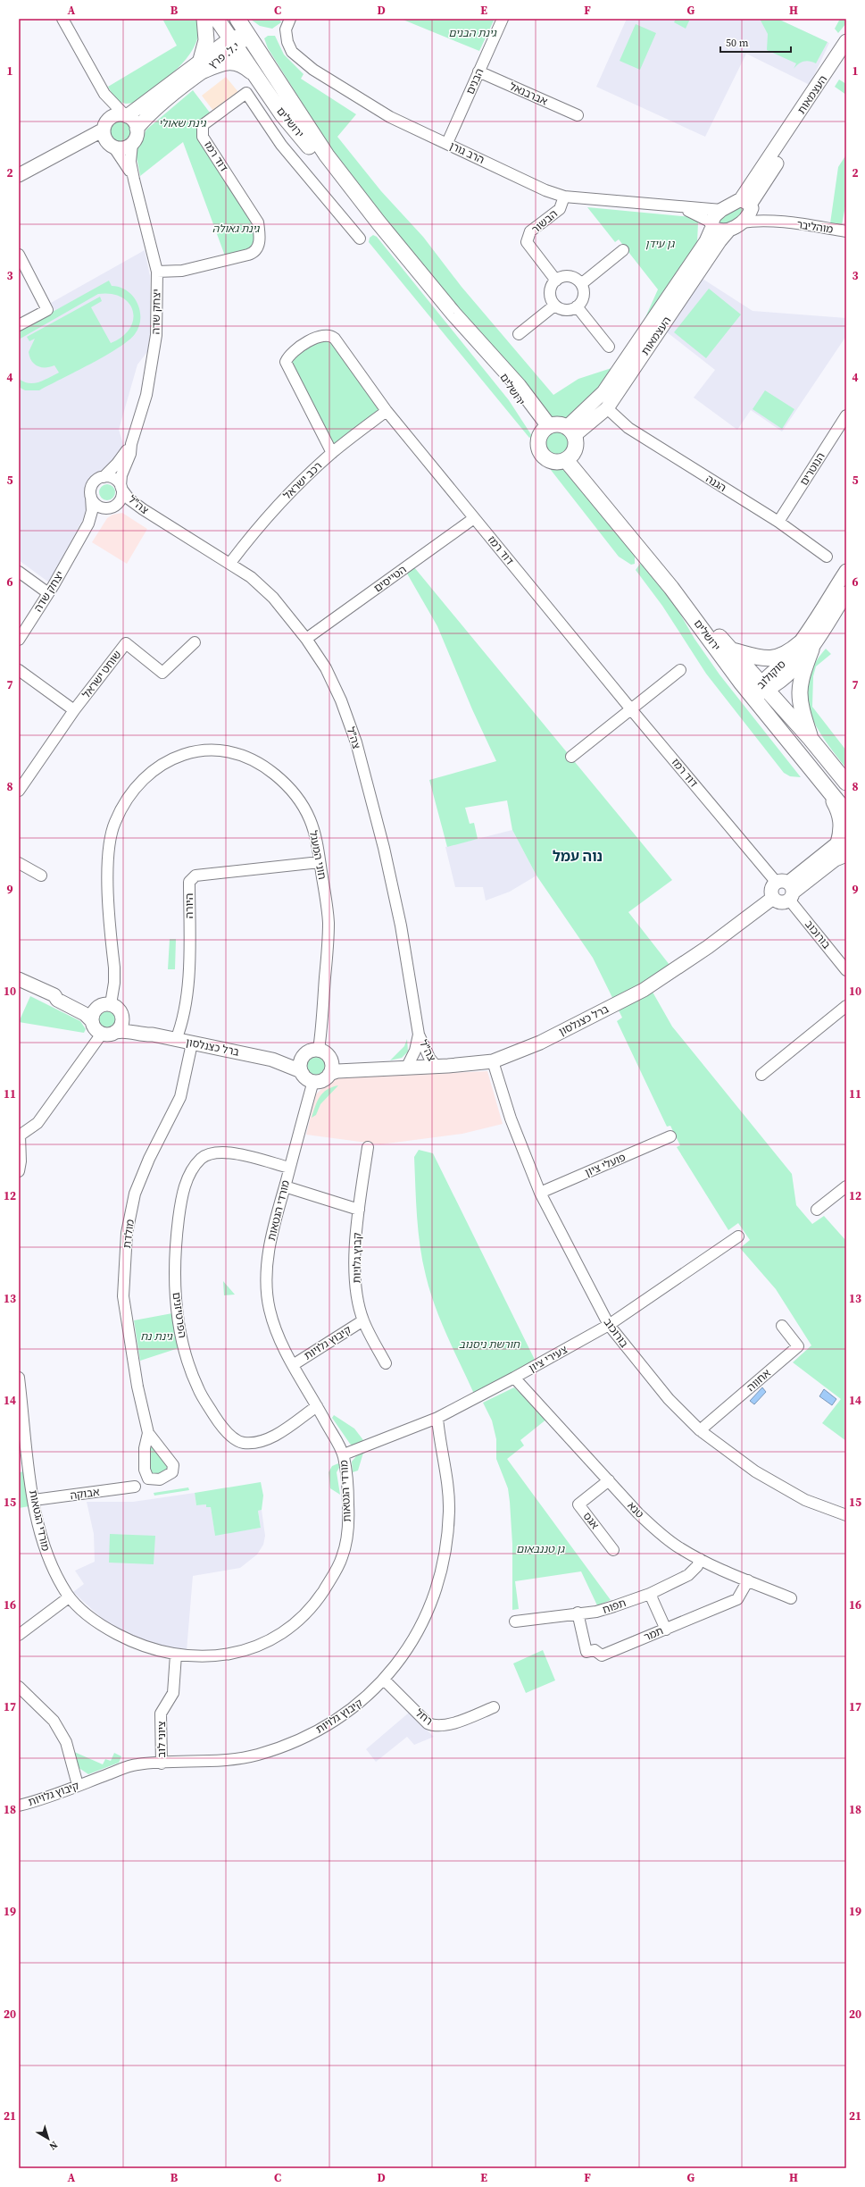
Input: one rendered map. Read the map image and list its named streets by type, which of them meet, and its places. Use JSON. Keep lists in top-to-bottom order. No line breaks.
{"streets":{"main road":["ירושלים"],"street":["י.ל. פרץ","הבנים","אברבנאל","העצמאות","הרב גורן","דוד רמז","הבשור","מוהליבר","יצחק שדה","הנוטרים","רכב ישראל","הגנה","צה\"ל","הטייסים","שוחט ישראל","סוקולוב","חוני המעגל","היורה","בורוכוב","ברל כצנלסון","פועלי ציון","מורדי הגטאות","מולדת","קבוץ גלויות","הפרטיזנים","קיבוץ גלויות","צעירי ציון","אחווה","אבוקה","טנא","אגס","תפוח","תמר","רחל","ציוני לוב"]},"crossings":[["י.ל. פרץ","ירושלים"],["י.ל. פרץ","יצחק שדה"],["הבנים","אברבנאל"],["הבנים","הרב גורן"],["העצמאות","ירושלים"],["העצמאות","הרב גורן"],["העצמאות","מוהליבר"],["העצמאות","הגנה"],["ירושלים","סוקולוב"],["הרב גורן","הבשור"],["דוד רמז","יצחק שדה"],["דוד רמז","רכב ישראל"],["דוד רמז","הטייסים"],["דוד רמז","בורוכוב"],["דוד רמז","ברל כצנלסון"],["יצחק שדה","צה\"ל"],["הנוטרים","הגנה"],["רכב ישראל","צה\"ל"],["צה\"ל","הטייסים"],["צה\"ל","ברל כצנלסון"],["חוני המעגל","היורה"],["חוני המעגל","ברל כצנלסון"],["חוני המעגל","מורדי הגטאות"],["היורה","ברל כצנלסון"],["בורוכוב","ברל כצנלסון"],["בורוכוב","פועלי ציון"],["בורוכוב","צעירי ציון"],["בורוכוב","אחווה"],["ברל כצנלסון","מורדי הגטאות"],["ברל כצנלסון","מולדת"],["מורדי הגטאות","הפרטיזנים"],["מורדי הגטאות","קיבוץ גלויות"],["מורדי הגטאות","צעירי ציון"],["מורדי הגטאות","אבוקה"],["מורדי הגטאות","ציוני לוב"],["קבוץ גלויות","קיבוץ גלויות"],["קיבוץ גלויות","צעירי ציון"],["קיבוץ גלויות","רחל"],["קיבוץ גלויות","ציוני לוב"],["צעירי ציון","טנא"],["טנא","אגס"],["טנא","תפוח"],["טנא","תמר"],["תפוח","תמר"]],"districts":["נוה עמל"],"parks":["גינת הבנים","גינת שאולי","גינת גאולה","גן עידן","גינת נח","חורשת ניסנוב","גן טננבאום"],"scale_bar":"50 m","north":"bottom right","grid":{"columns":["A","B","C","D","E","F","G","H"],"rows":["1","2","3","4","5","6","7","8","9","10","11","12","13","14","15","16","17","18","19","20","21"]}}
